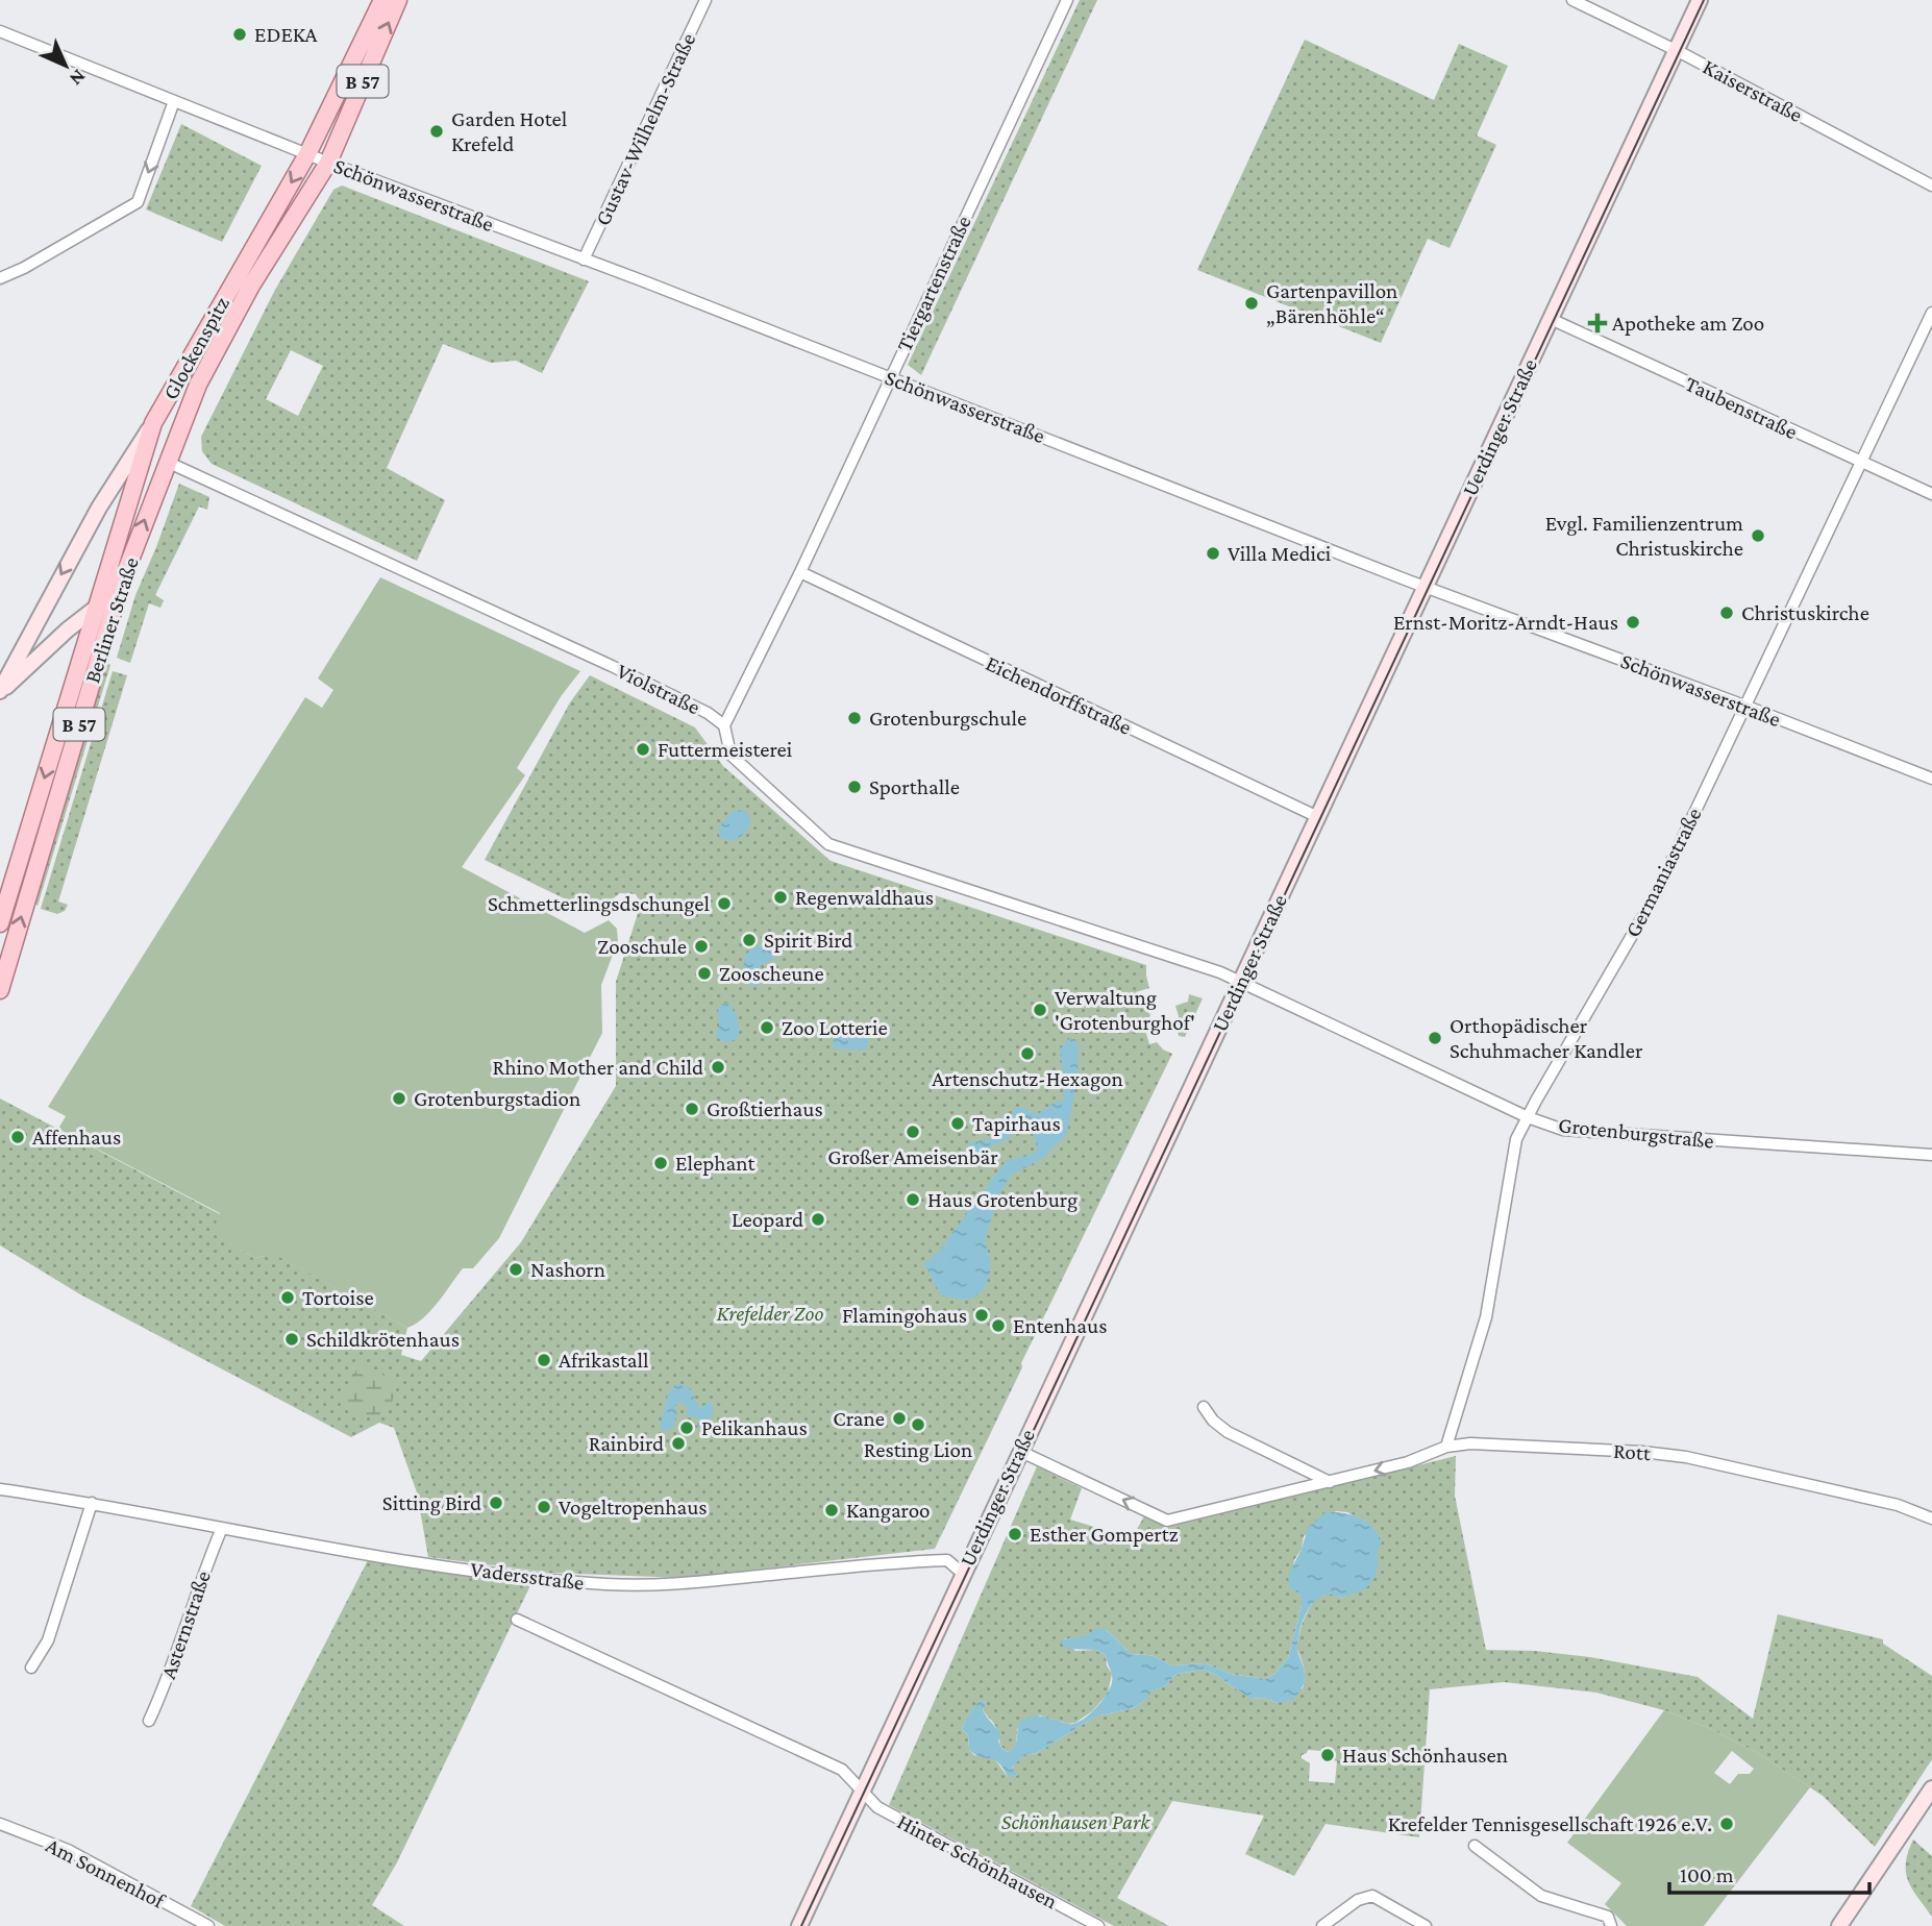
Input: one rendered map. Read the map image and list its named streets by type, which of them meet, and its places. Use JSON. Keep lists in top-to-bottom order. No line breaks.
{"streets":{"main road":["B 57","Glockenspitz","Uerdinger Straße","Berliner Straße"],"street":["Kaiserstraße","Gustav-Wilhelm-Straße","Schönwasserstraße","Tiergartenstraße","Taubenstraße","Violstraße","Eichendorffstraße","Germaniastraße","Grotenburgstraße","Rott","Vadersstraße","Asternstraße","Hinter Schönhausen","Am Sonnenhof"]},"crossings":[["Kaiserstraße","Uerdinger Straße"],["Gustav-Wilhelm-Straße","Schönwasserstraße"],["Schönwasserstraße","Tiergartenstraße"],["Schönwasserstraße","Glockenspitz"],["Schönwasserstraße","Uerdinger Straße"],["Schönwasserstraße","Germaniastraße"],["Tiergartenstraße","Violstraße"],["Tiergartenstraße","Eichendorffstraße"],["Glockenspitz","Berliner Straße"],["Glockenspitz","Violstraße"],["Taubenstraße","Uerdinger Straße"],["Taubenstraße","Germaniastraße"],["Uerdinger Straße","Violstraße"],["Uerdinger Straße","Eichendorffstraße"],["Uerdinger Straße","Grotenburgstraße"],["Uerdinger Straße","Rott"],["Uerdinger Straße","Vadersstraße"],["Uerdinger Straße","Hinter Schönhausen"],["Berliner Straße","Violstraße"],["Violstraße","Grotenburgstraße"],["Germaniastraße","Grotenburgstraße"],["Germaniastraße","Rott"],["Vadersstraße","Asternstraße"],["Vadersstraße","Hinter Schönhausen"]],"one_way":["Rott"],"parks":["Krefelder Zoo","Schönhausen Park"],"places":{"other":["EDEKA","Garden Hotel Krefeld","Gartenpavillon „Bärenhöhle“","Evgl. Familienzentrum Christuskirche","Villa Medici","Christuskirche","Ernst-Moritz-Arndt-Haus","Grotenburgschule","Futtermeisterei","Sporthalle","Regenwaldhaus","Schmetterlingsdschungel","Spirit Bird","Zooschule","Zooscheune","Verwaltung 'Grotenburghof'","Zoo Lotterie","Orthopädischer Schuhmacher Kandler","Artenschutz-Hexagon","Rhino Mother and Child","Grotenburgstadion","Großtierhaus","Tapirhaus","Großer Ameisenbär","Affenhaus","Elephant","Haus Grotenburg","Leopard","Nashorn","Tortoise","Flamingohaus","Entenhaus","Schildkrötenhaus","Afrikastall","Crane","Resting Lion","Pelikanhaus","Rainbird","Sitting Bird","Vogeltropenhaus","Kangaroo","Esther Gompertz","Haus Schönhausen","Krefelder Tennisgesellschaft 1926 e.V."],"health":["Apotheke am Zoo"]},"scale_bar":"100 m","north":"bottom right"}
